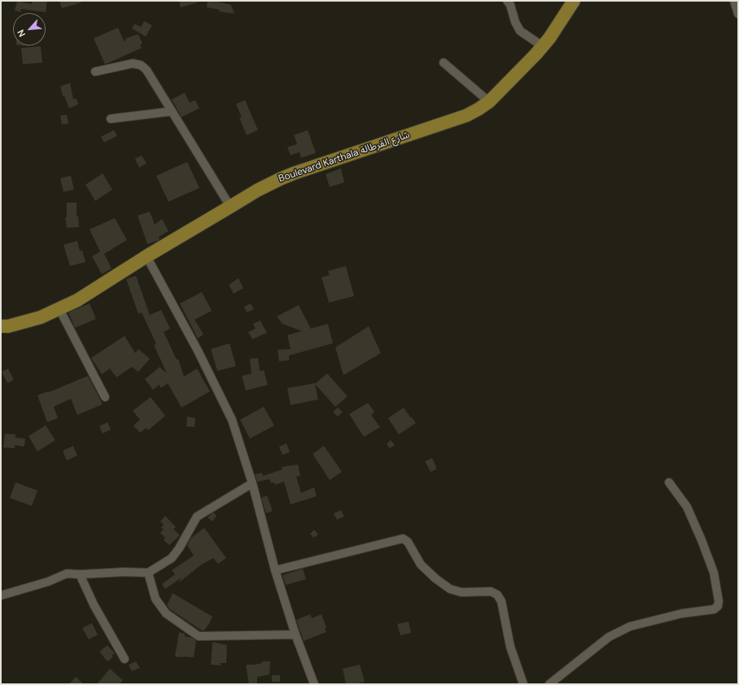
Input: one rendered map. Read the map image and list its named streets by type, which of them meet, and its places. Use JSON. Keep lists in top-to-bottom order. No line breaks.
{"streets":{"main road":["Boulevard Karthala شارع القرطالة"]},"north":"bottom left"}
